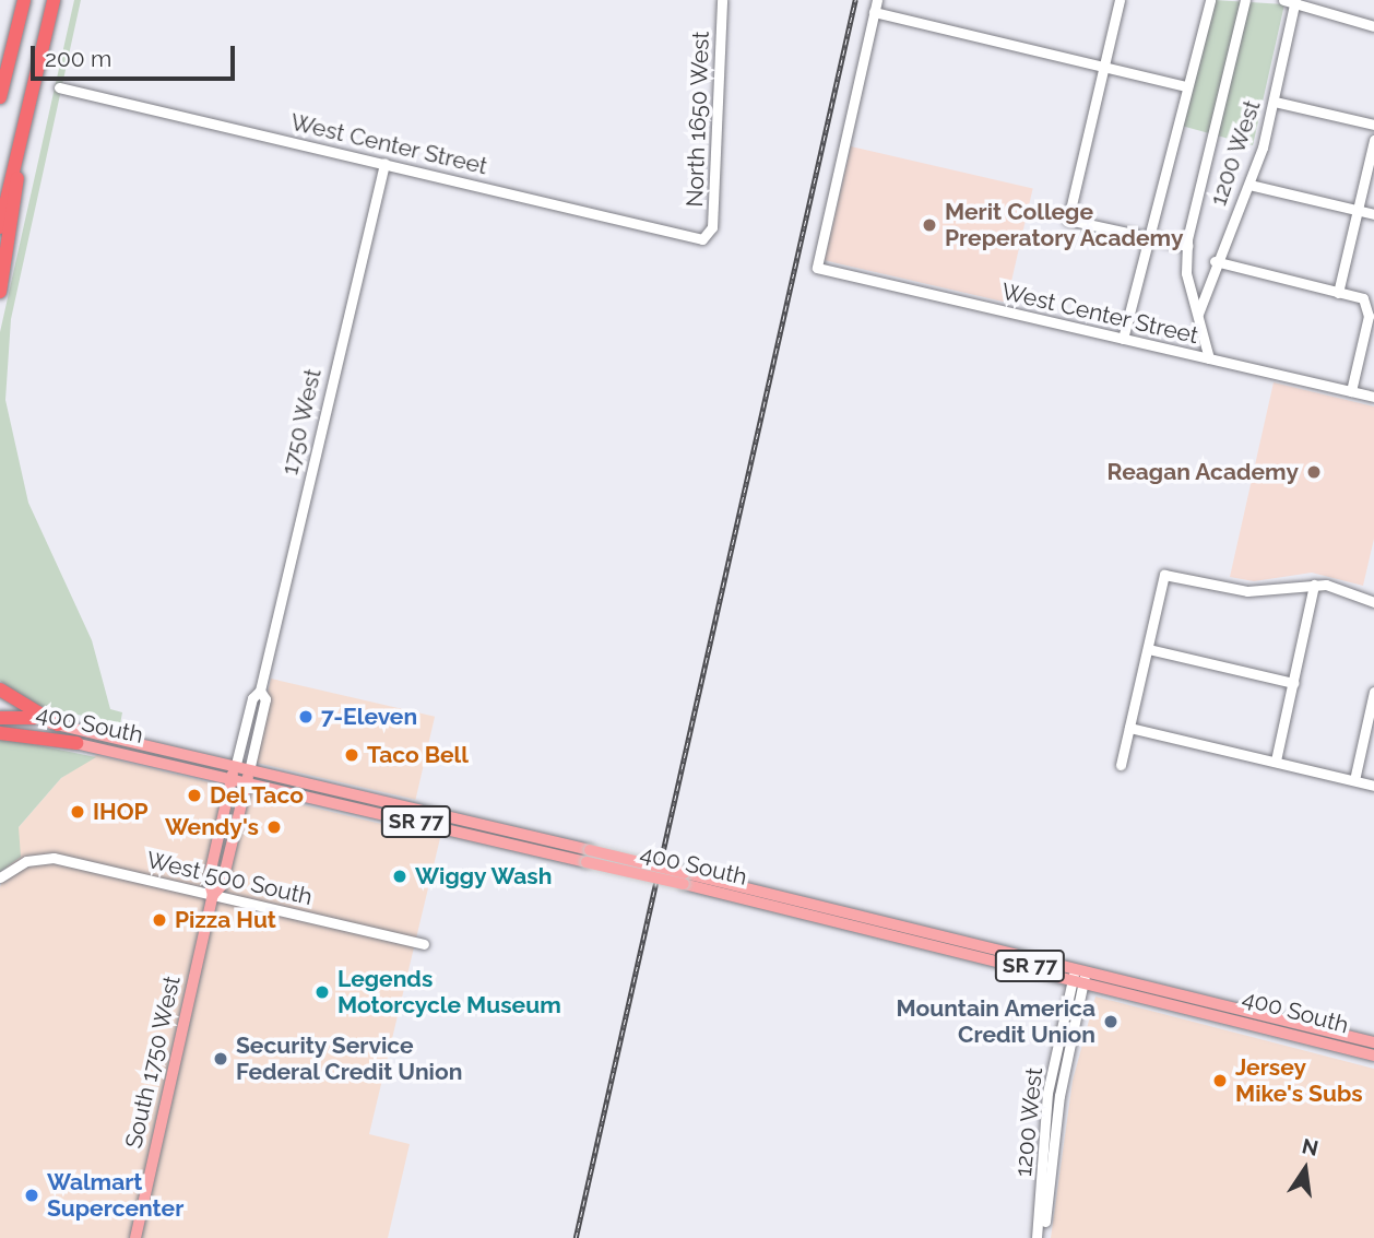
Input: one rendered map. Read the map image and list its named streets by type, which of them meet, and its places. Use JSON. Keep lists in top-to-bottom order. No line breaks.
{"streets":{"main road":["1750 West","400 South","SR 77","South 1750 West"],"street":["North 1650 West","West Center Street","1200 West","West 500 South"]},"crossings":[["North 1650 West","West Center Street"],["West Center Street","1200 West"],["West Center Street","1750 West"],["1200 West","400 South"],["1750 West","400 South"],["1750 West","West 500 South"],["1750 West","South 1750 West"],["West 500 South","South 1750 West"]],"places":["Merit College Preperatory Academy","Reagan Academy","7-Eleven","Taco Bell","Del Taco","IHOP","Wendy's","Wiggy Wash","Pizza Hut","Legends Motorcycle Museum","Mountain America Credit Union","Security Service Federal Credit Union","Jersey Mike's Subs","Walmart Supercenter"],"scale_bar":"200 m","north":"top"}
